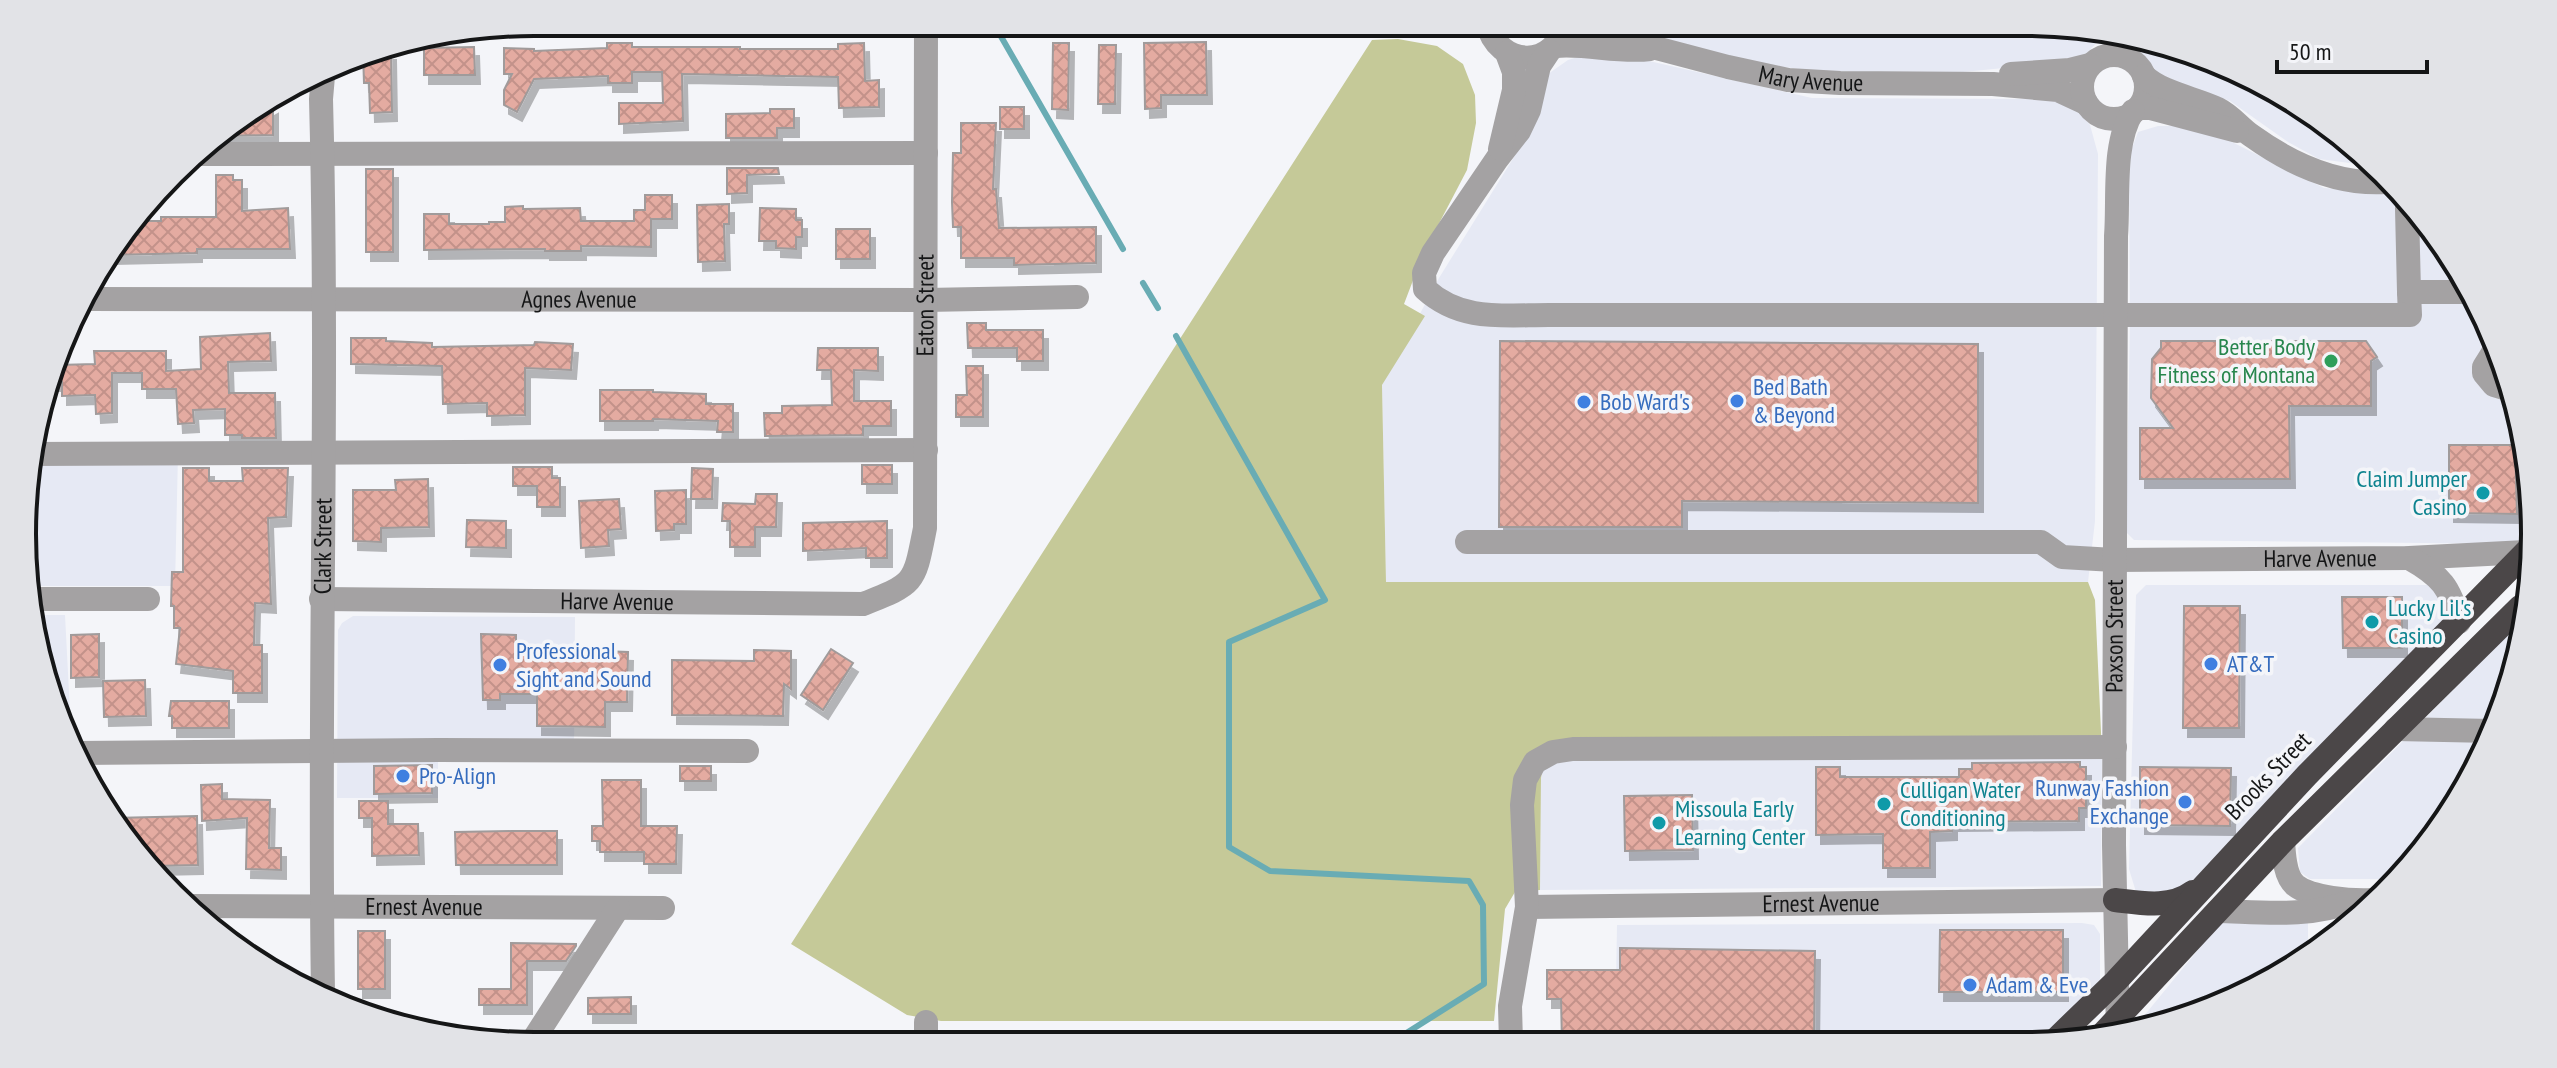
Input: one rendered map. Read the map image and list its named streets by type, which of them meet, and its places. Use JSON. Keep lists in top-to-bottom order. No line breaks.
{"streets":{"highway":["Brooks Street"],"street":["Mary Avenue","Agnes Avenue","Eaton Street","Clark Street","Harve Avenue","Paxson Street","Ernest Avenue"]},"crossings":[["Mary Avenue","Paxson Street"],["Agnes Avenue","Eaton Street"],["Agnes Avenue","Clark Street"],["Eaton Street","Harve Avenue"],["Clark Street","Harve Avenue"],["Clark Street","Ernest Avenue"],["Harve Avenue","Paxson Street"],["Paxson Street","Brooks Street"],["Paxson Street","Ernest Avenue"]],"places":["Better Body Fitness of Montana","Bed Bath & Beyond","Bob Ward's","Claim Jumper Casino","Lucky Lil's Casino","AT&T","Professional Sight and Sound","Pro-Align","Runway Fashion Exchange","Culligan Water Conditioning","Missoula Early Learning Center","Adam & Eve"],"scale_bar":"50 m"}
